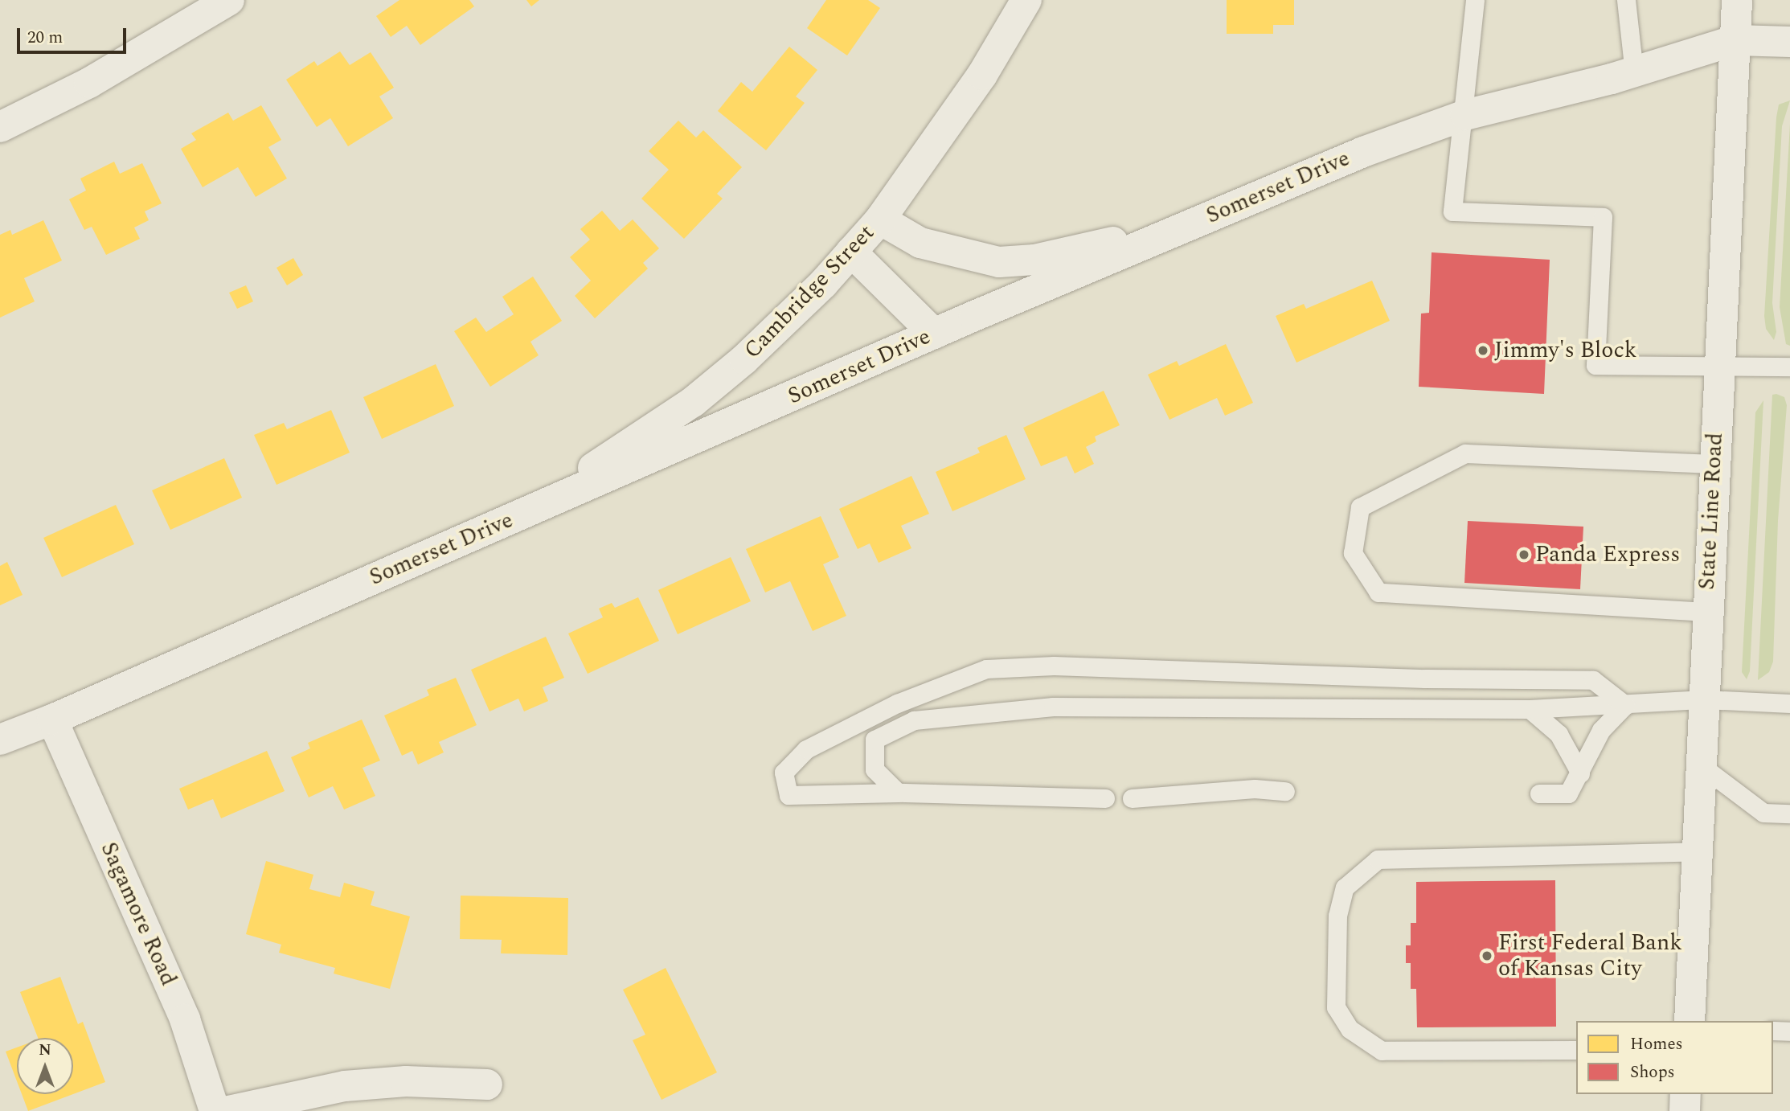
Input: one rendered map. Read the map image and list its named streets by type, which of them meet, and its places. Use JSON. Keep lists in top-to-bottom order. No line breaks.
{"streets":{"street":["Somerset Drive","Cambridge Street","State Line Road","Sagamore Road"]},"crossings":[["Somerset Drive","Cambridge Street"],["Somerset Drive","State Line Road"],["Somerset Drive","Sagamore Road"]],"places":["Jimmy's Block","Panda Express","First Federal Bank of Kansas City"],"legend":["Homes","Shops"],"scale_bar":"20 m","north":"top"}
